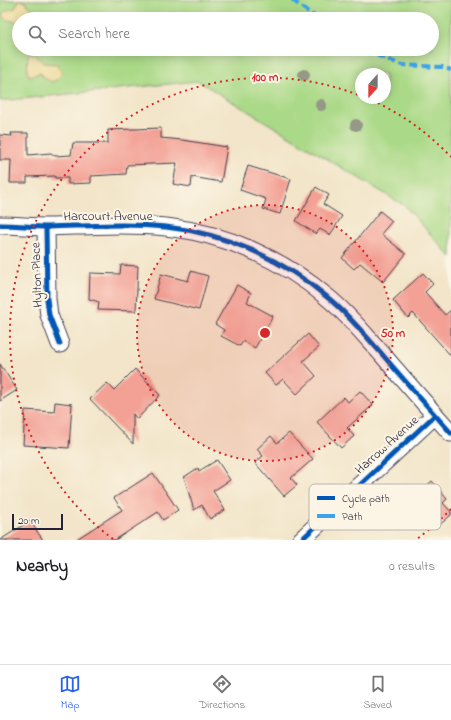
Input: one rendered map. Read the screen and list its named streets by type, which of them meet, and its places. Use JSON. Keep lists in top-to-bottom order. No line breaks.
{"streets":{"street":["Harcourt Avenue","Hylton Place","Harrow Avenue"]},"crossings":[["Harcourt Avenue","Hylton Place"],["Harcourt Avenue","Harrow Avenue"]],"legend":["Cycle path","Path"],"scale_bar":"20 m","north":"bottom","page":{"search":"Search here","scale":"20 m","heading":["Nearby","0 results"],"nav":["Map","Directions","Saved"]},"rings":["100 m","50 m"]}
